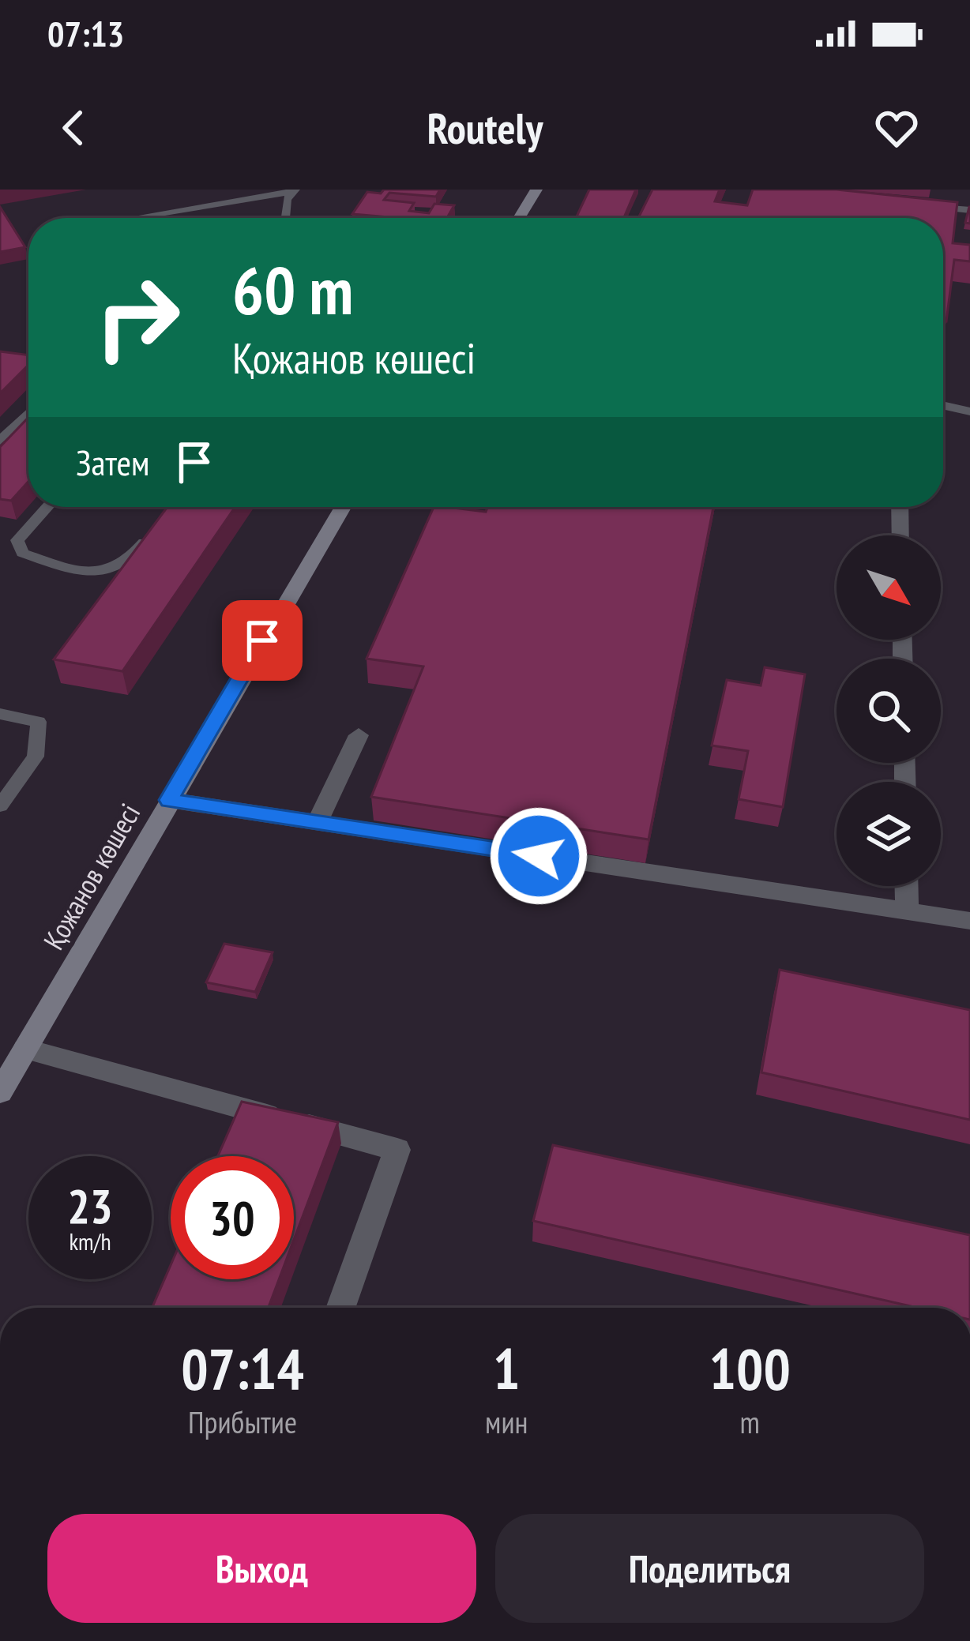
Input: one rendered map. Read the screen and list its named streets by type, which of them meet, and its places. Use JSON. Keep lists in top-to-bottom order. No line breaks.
{"streets":{"main road":["Қожанов көшесі"]},"north":"bottom right","page":{"status":"07:13","header":"Routely","turn":["60 m","Қожанов көшесі"],"then":"Затем","speed":"23 km/h","limit":"30","eta":["07:14","Прибытие","1","мин","100","m"],"buttons":["Выход","Поделиться"]}}
